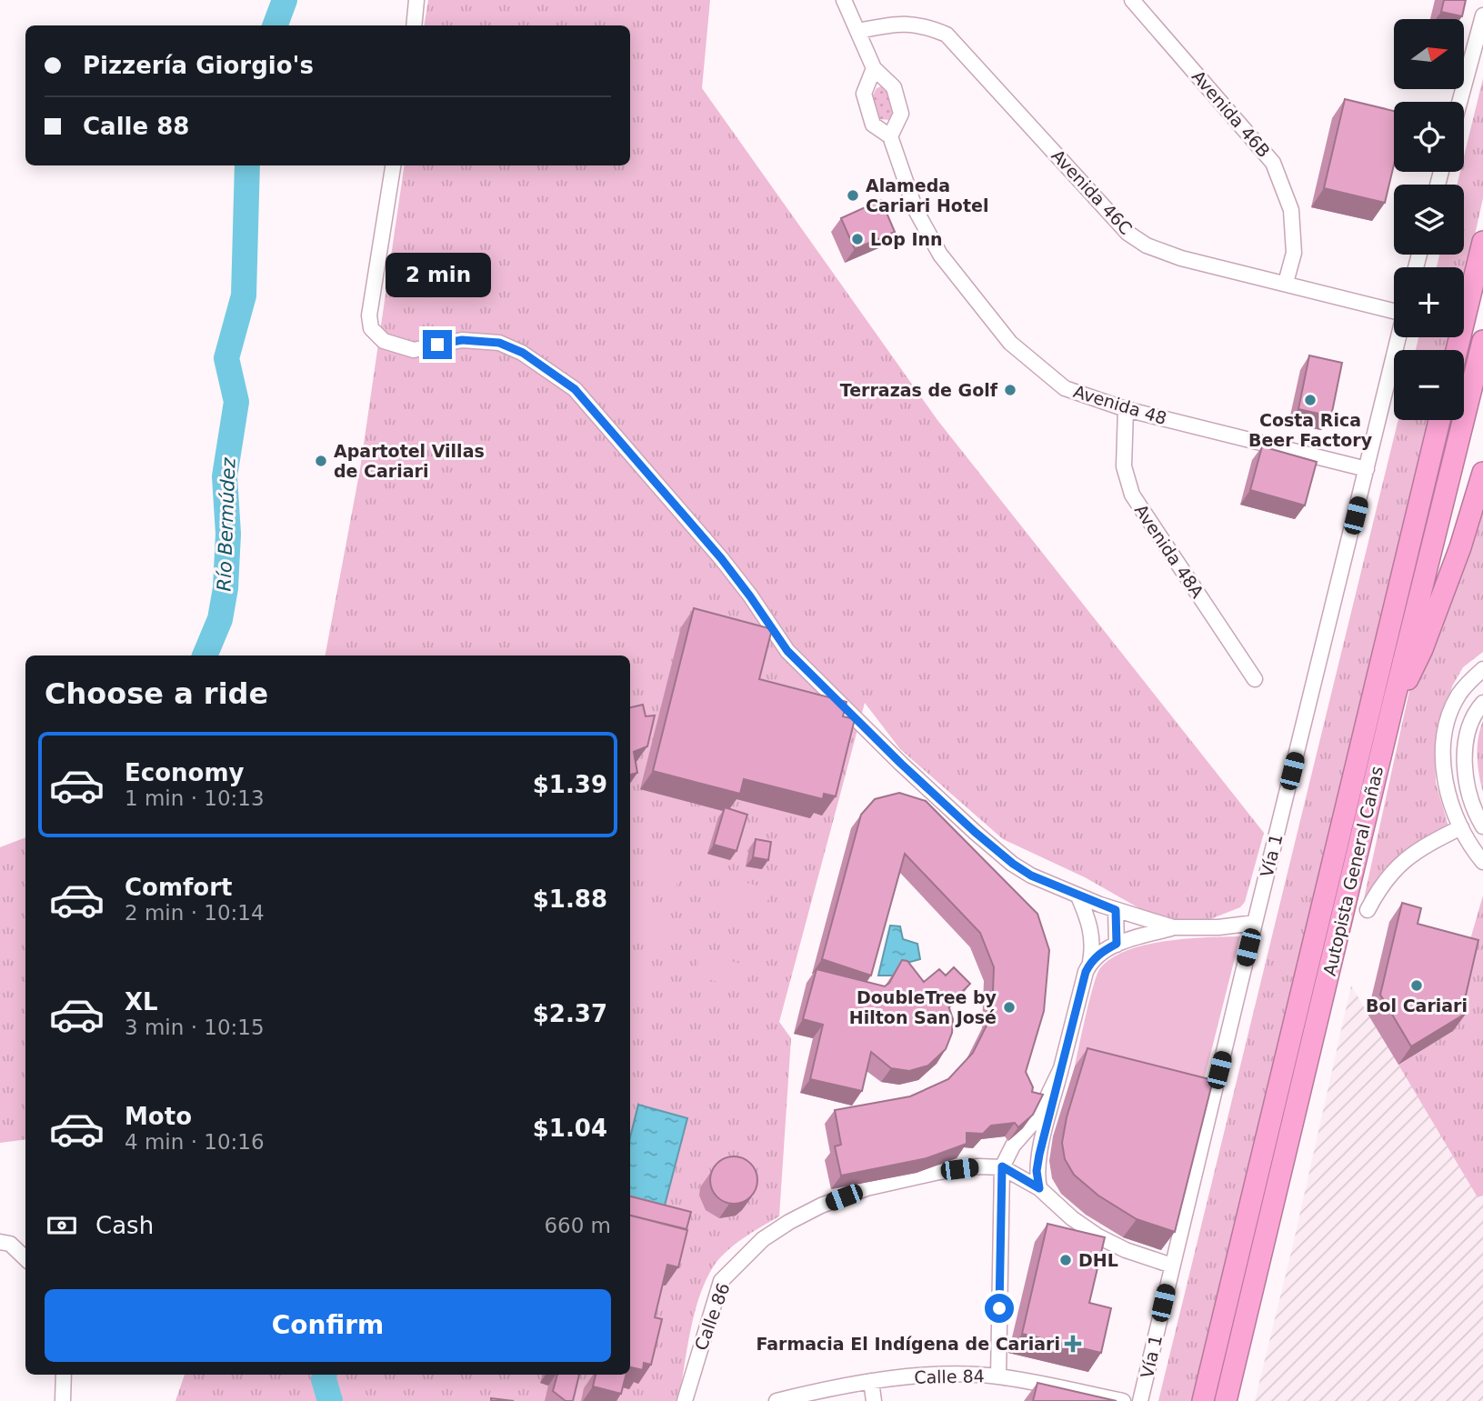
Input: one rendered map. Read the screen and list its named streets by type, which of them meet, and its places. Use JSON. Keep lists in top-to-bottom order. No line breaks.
{"streets":{"highway":["Autopista General Cañas"],"street":["Avenida 46B","Avenida 46C","Avenida 48","Avenida 48A","Vía 1","Calle 86","Calle 84"]},"crossings":[["Avenida 46B","Avenida 46C"],["Avenida 48","Avenida 48A"],["Avenida 48","Vía 1"]],"water":["Río Bermúdez"],"places":{"other":["Alameda Cariari Hotel","Lop Inn","Terrazas de Golf","Costa Rica Beer Factory","Apartotel Villas de Cariari","Bol Cariari","DoubleTree by Hilton San José","DHL"],"health":["Farmacia El Indígena de Cariari"]},"north":"right","page":{"map_buttons":["+","−"],"banner":["Pizzería Giorgio's","Calle 88"],"bubble":"2 min","heading":"Choose a ride","list":[{"name":"Economy","note":"1 min · 10:13","value":"$1.39"},{"name":"Comfort","note":"2 min · 10:14","value":"$1.88"},{"name":"XL","note":"3 min · 10:15","value":"$2.37"},{"name":"Moto","note":"4 min · 10:16","value":"$1.04"}],"pay":["Cash","660 m"],"buttons":"Confirm"}}
